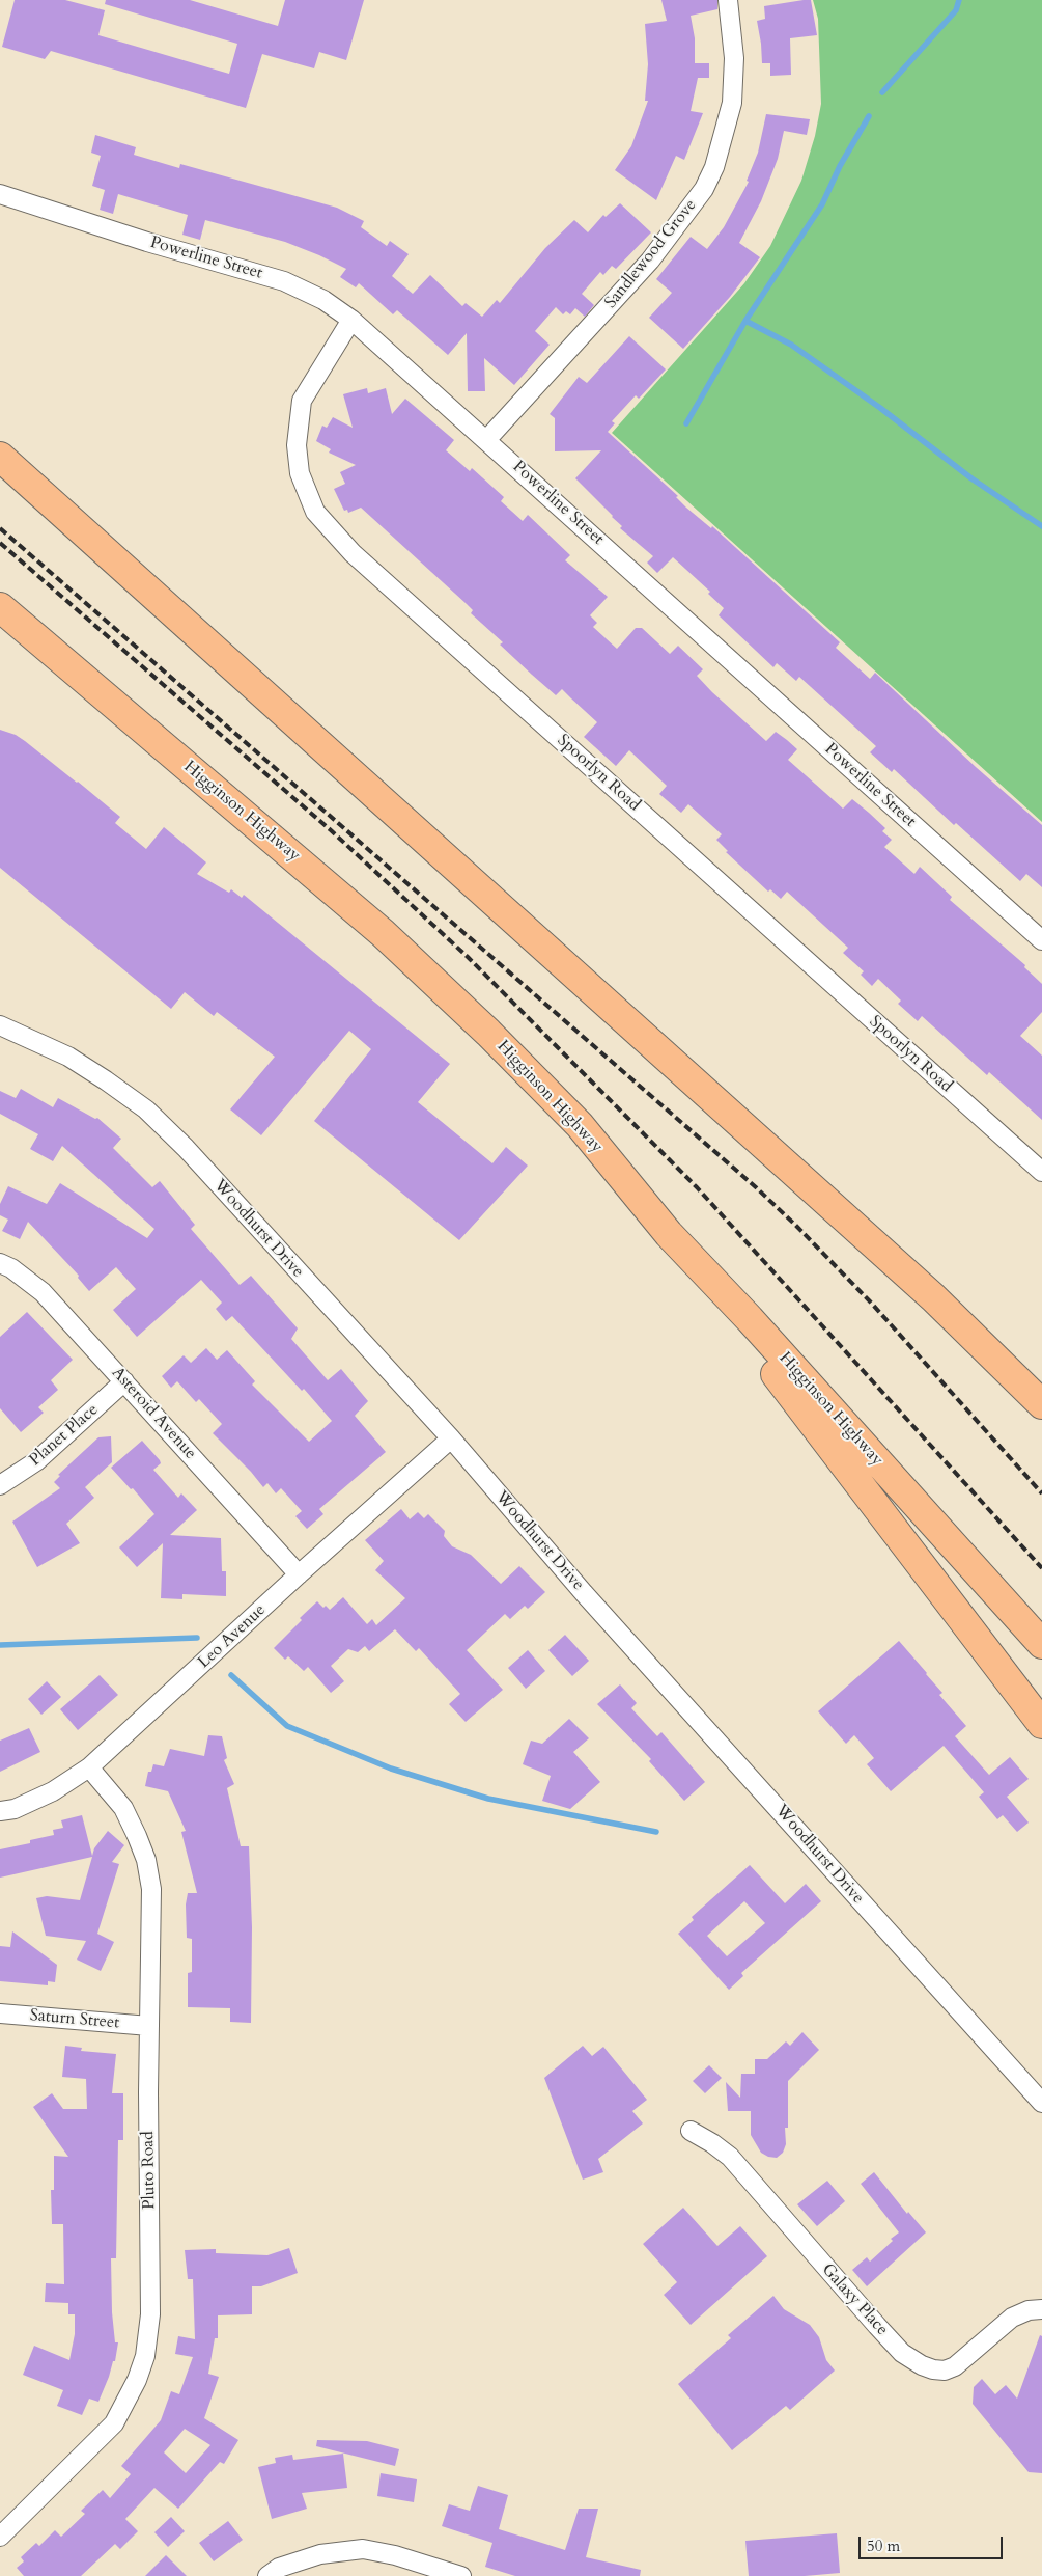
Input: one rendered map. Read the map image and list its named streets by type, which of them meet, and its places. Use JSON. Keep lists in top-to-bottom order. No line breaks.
{"streets":{"highway":["Higginson Highway"],"street":["Sandlewood Grove","Powerline Street","Spoorlyn Road","Woodhurst Drive","Asteroid Avenue","Planet Place","Leo Avenue","Saturn Street","Pluto Road","Galaxy Place"]},"crossings":[["Sandlewood Grove","Powerline Street"],["Powerline Street","Spoorlyn Road"],["Woodhurst Drive","Leo Avenue"],["Asteroid Avenue","Planet Place"],["Asteroid Avenue","Leo Avenue"],["Leo Avenue","Pluto Road"],["Saturn Street","Pluto Road"]],"scale_bar":"50 m"}
